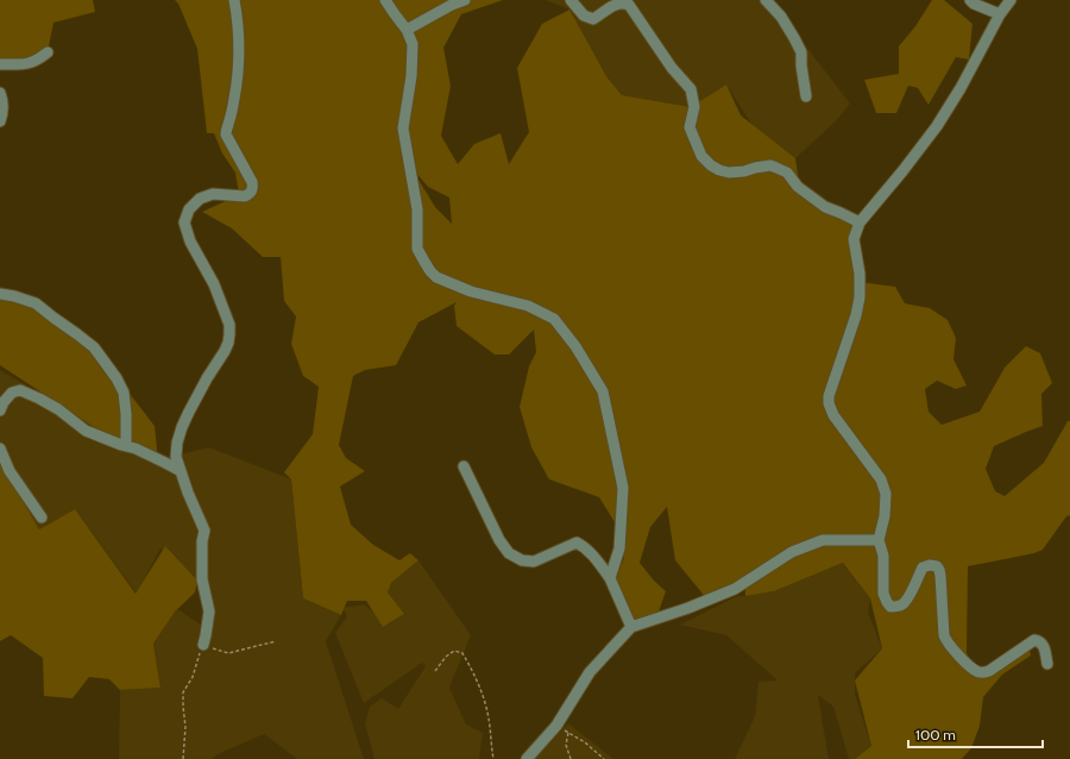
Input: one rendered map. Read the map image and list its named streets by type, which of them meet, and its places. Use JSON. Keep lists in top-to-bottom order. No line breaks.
{"scale_bar":"100 m"}
